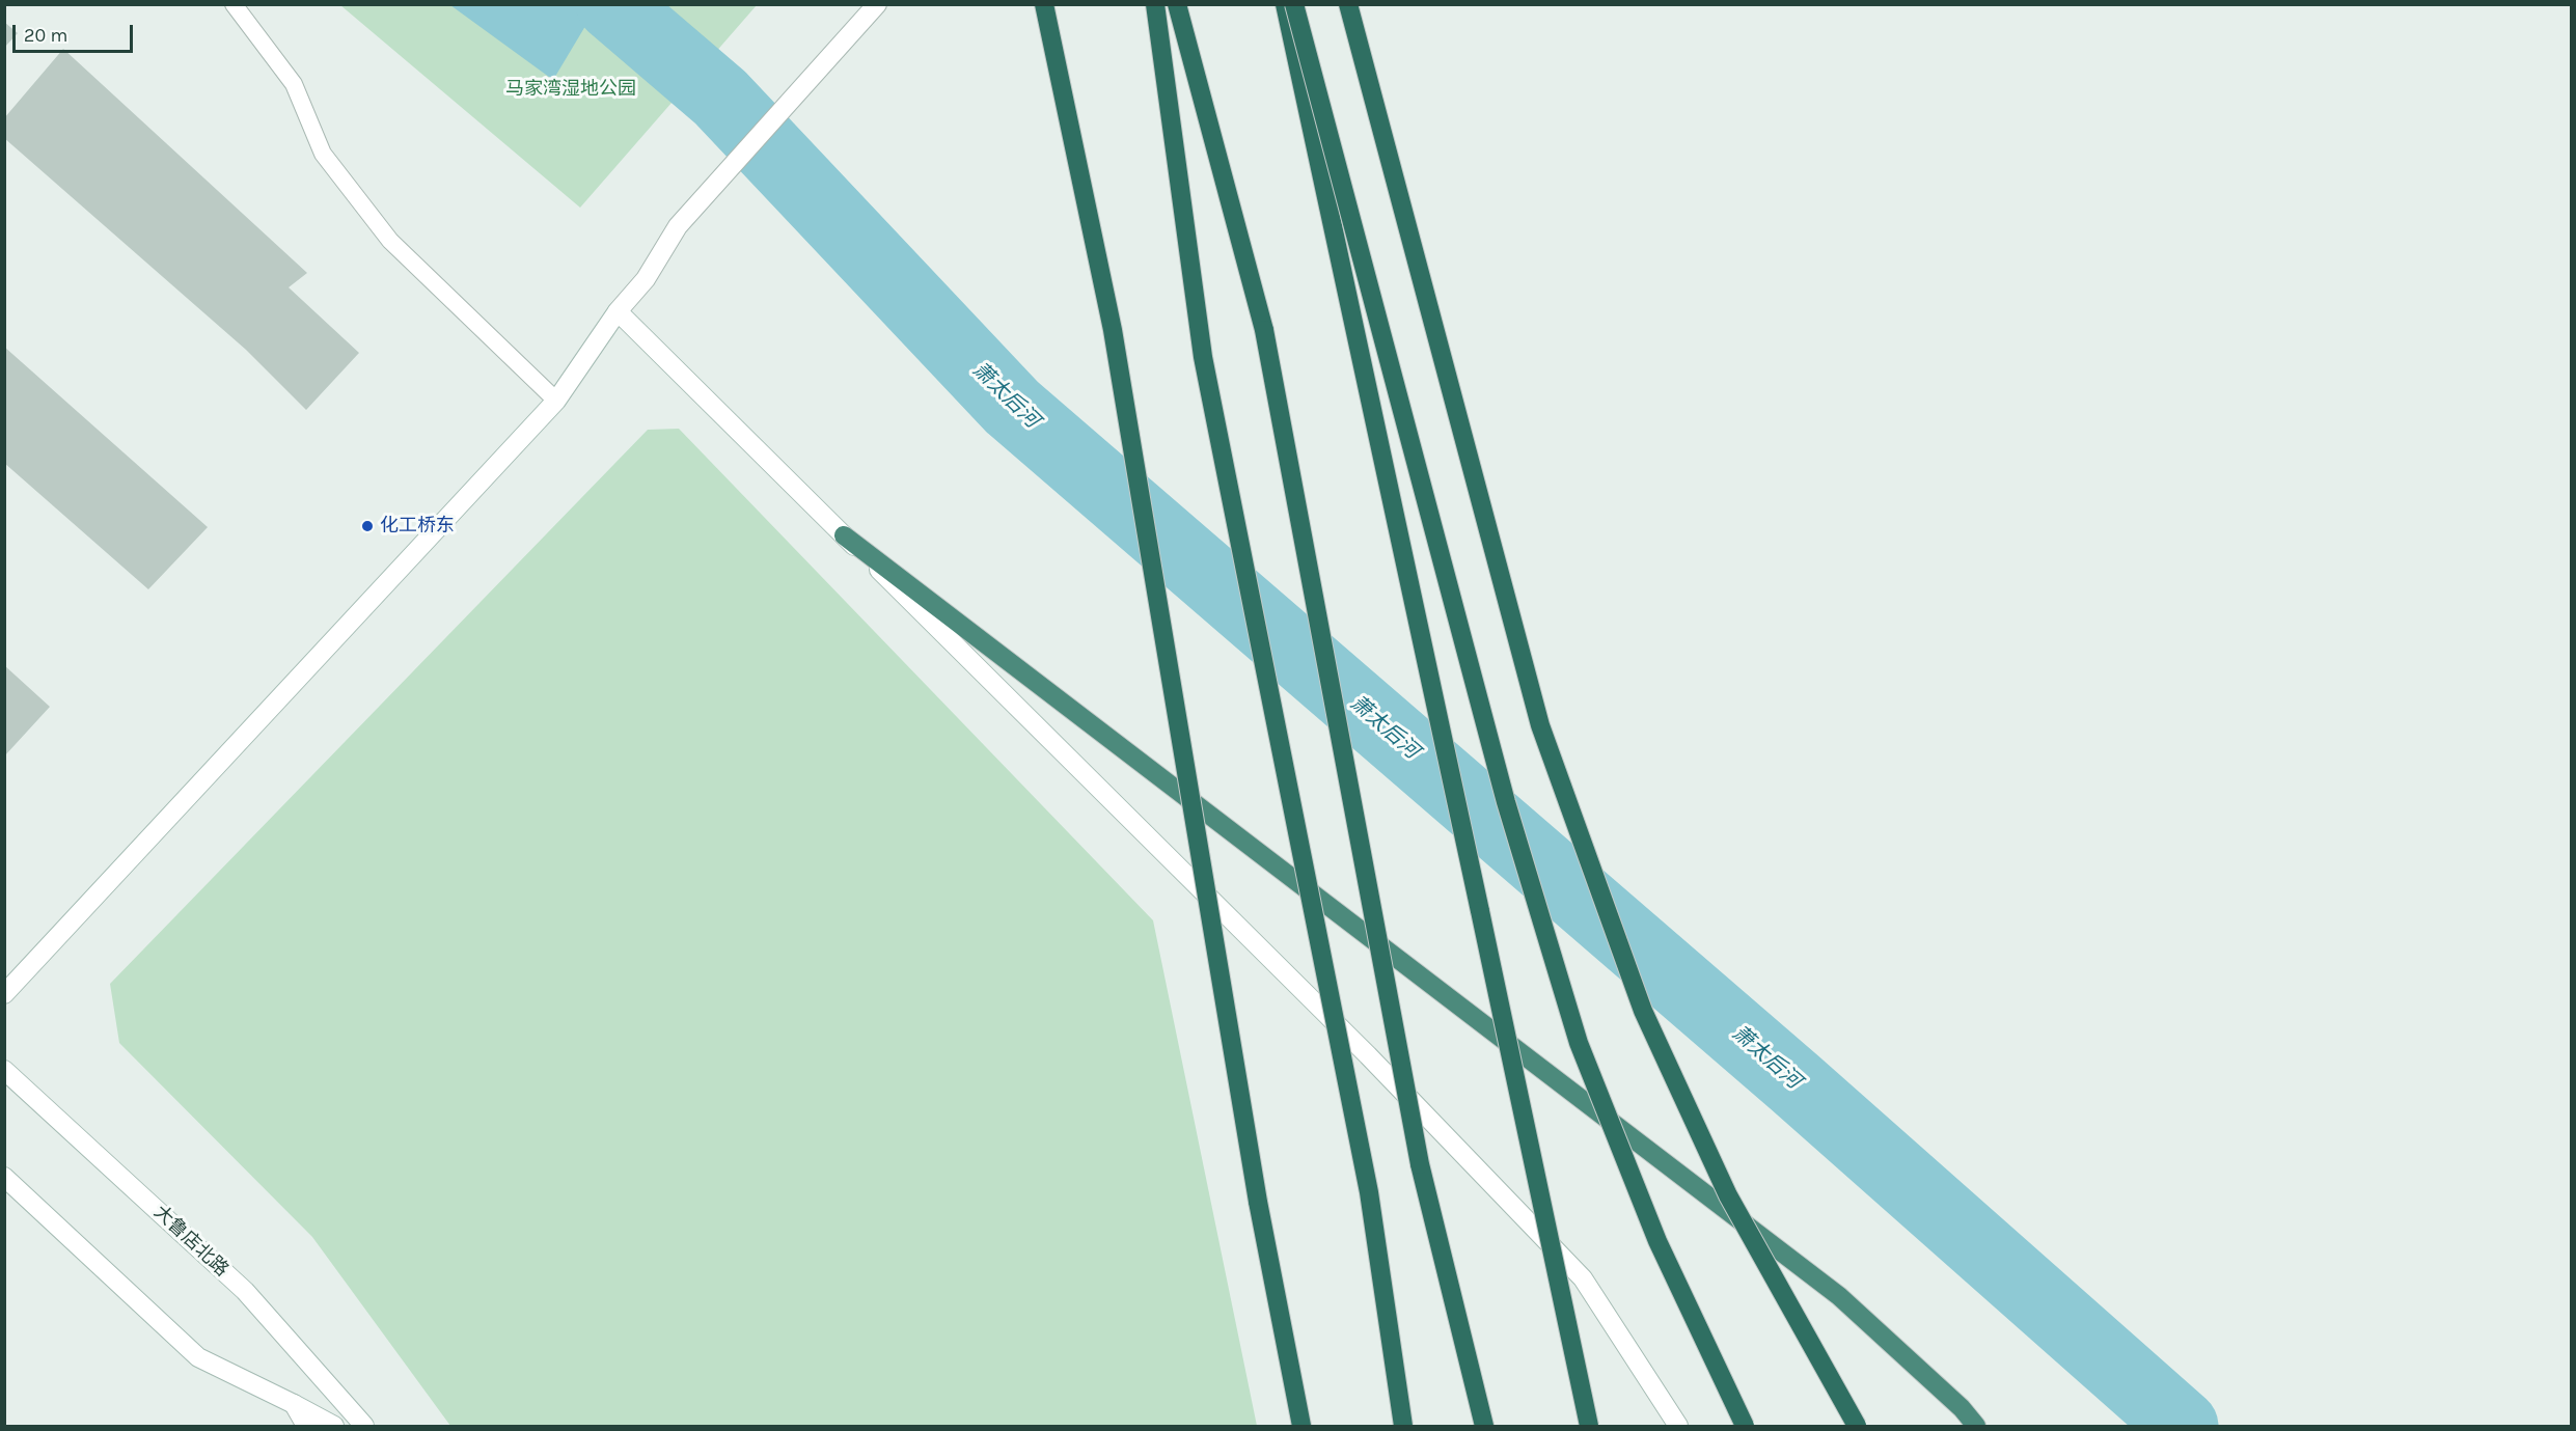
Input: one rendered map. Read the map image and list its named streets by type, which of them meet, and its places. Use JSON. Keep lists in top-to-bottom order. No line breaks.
{"streets":{"main road":["大鲁店北路"]},"water":["萧太后河"],"parks":["马家湾湿地公园"],"places":["化工桥东"],"scale_bar":"20 m"}
